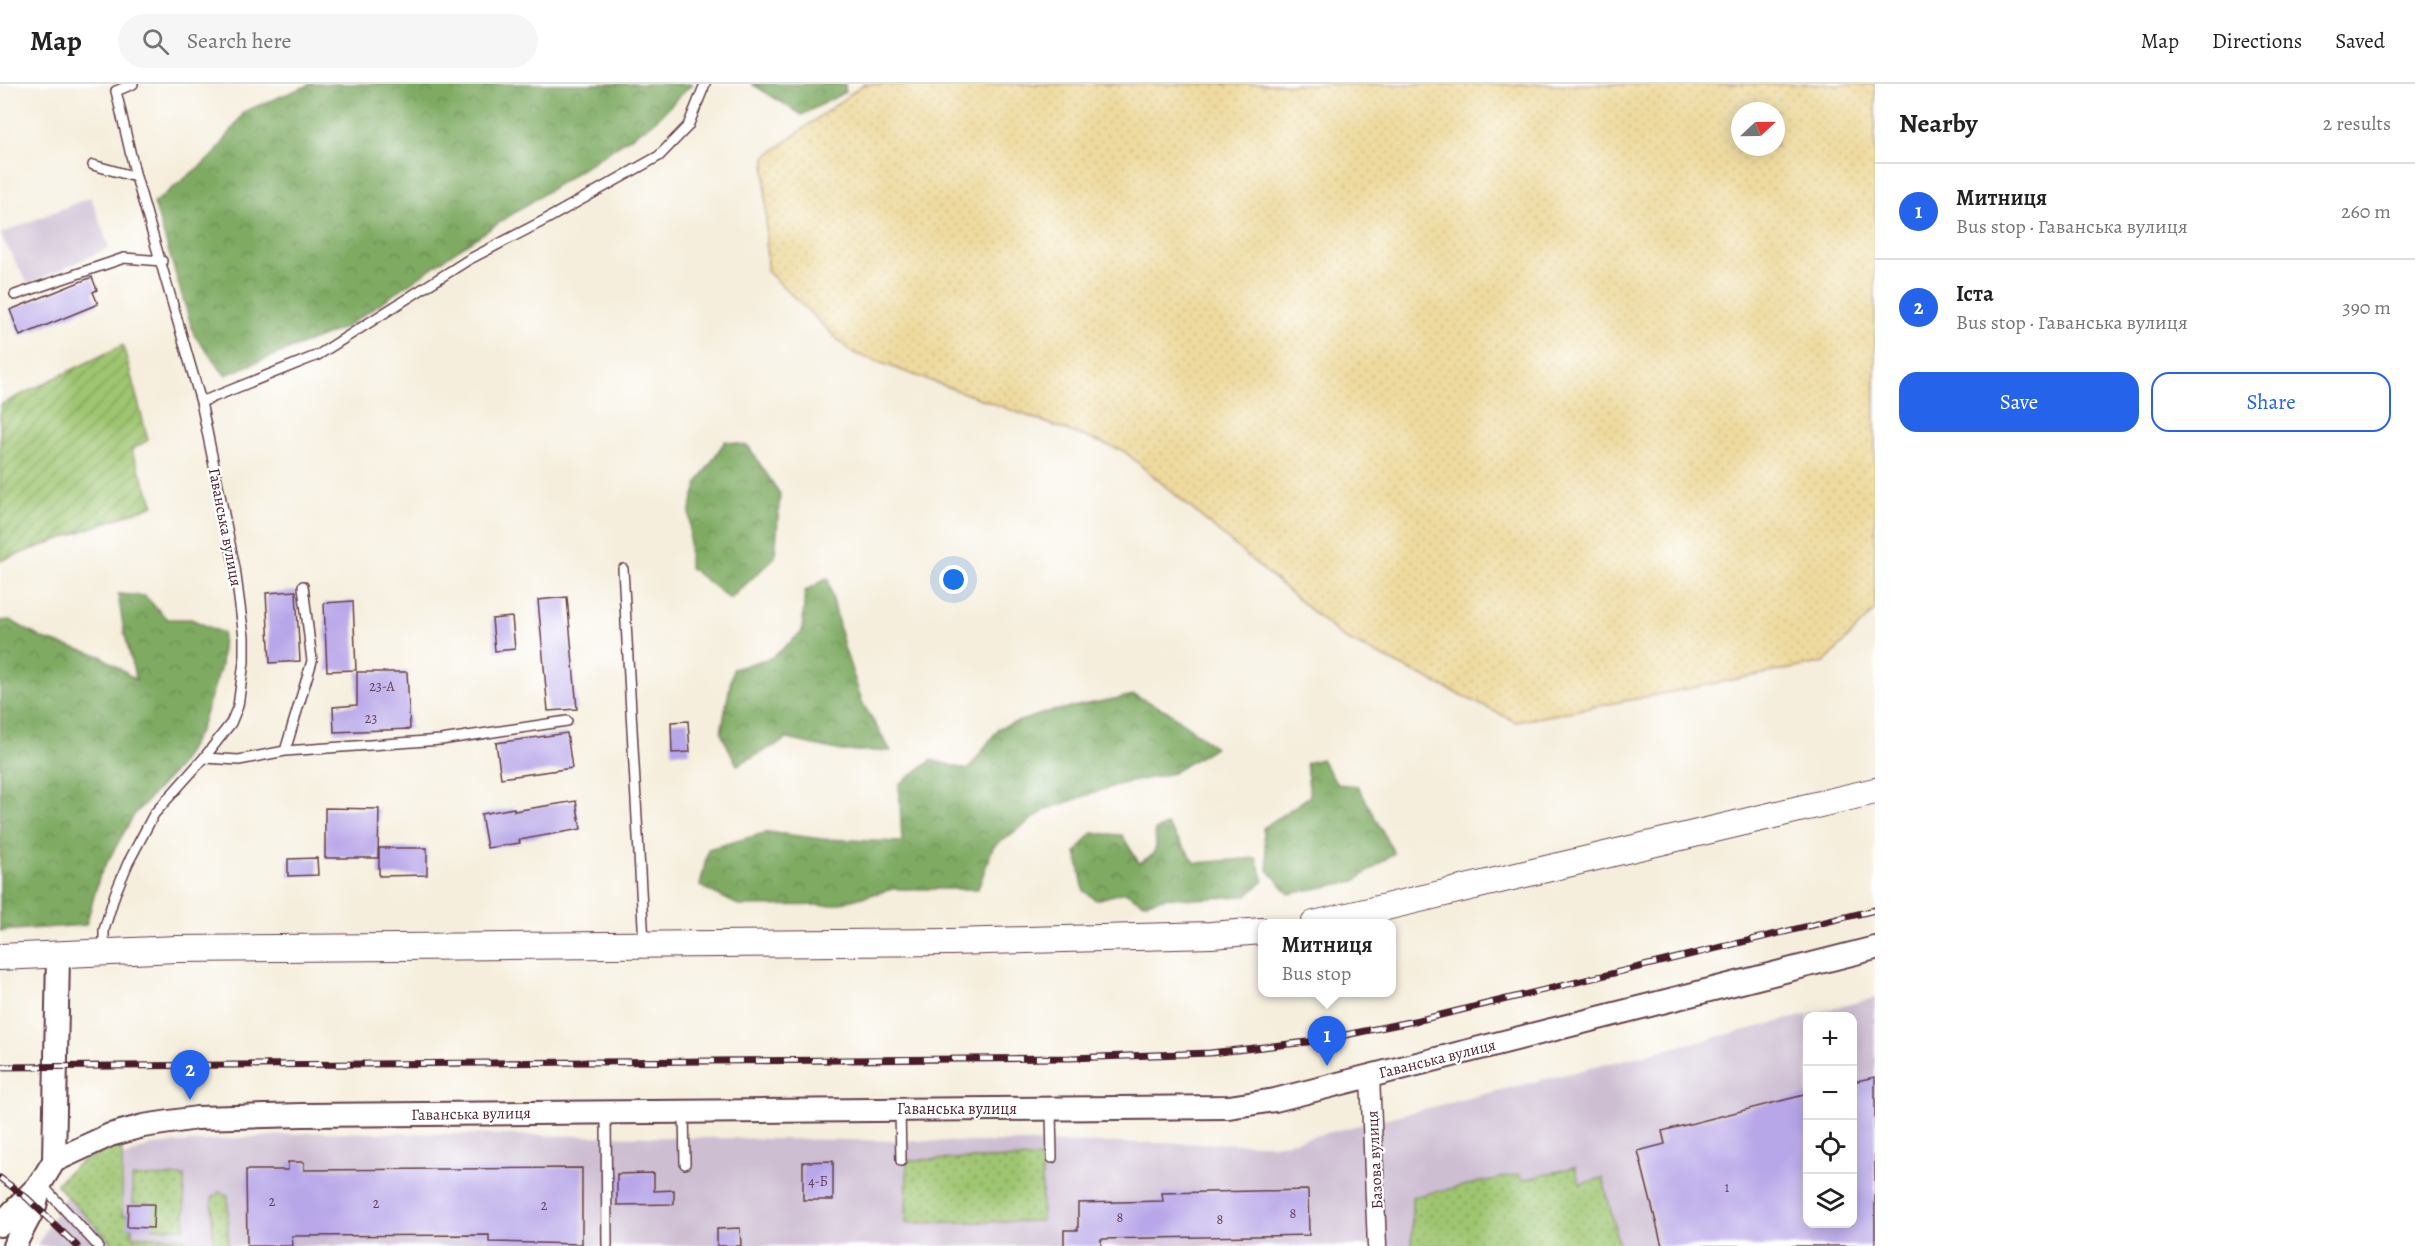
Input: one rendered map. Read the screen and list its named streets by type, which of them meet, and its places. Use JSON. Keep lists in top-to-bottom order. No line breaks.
{"streets":{"street":["Гаванська вулиця","Базова вулиця"]},"crossings":[["Гаванська вулиця","Базова вулиця"]],"house_numbers":["23-А","23","4-Б","1","2","2","2","8","8","8"],"north":"right","page":{"header":"Map","search":"Search here","nav":["Map","Directions","Saved"],"heading":["Nearby","2 results"],"list":[{"mark":"1","name":"Митниця","note":"Bus stop · Гаванська вулиця","value":"260 m"},{"mark":"2","name":"Іста","note":"Bus stop · Гаванська вулиця","value":"390 m"}],"buttons":["Save","Share"],"popup":["Митниця","Bus stop"],"map_buttons":["+","−"],"pins":["1","2"]}}
